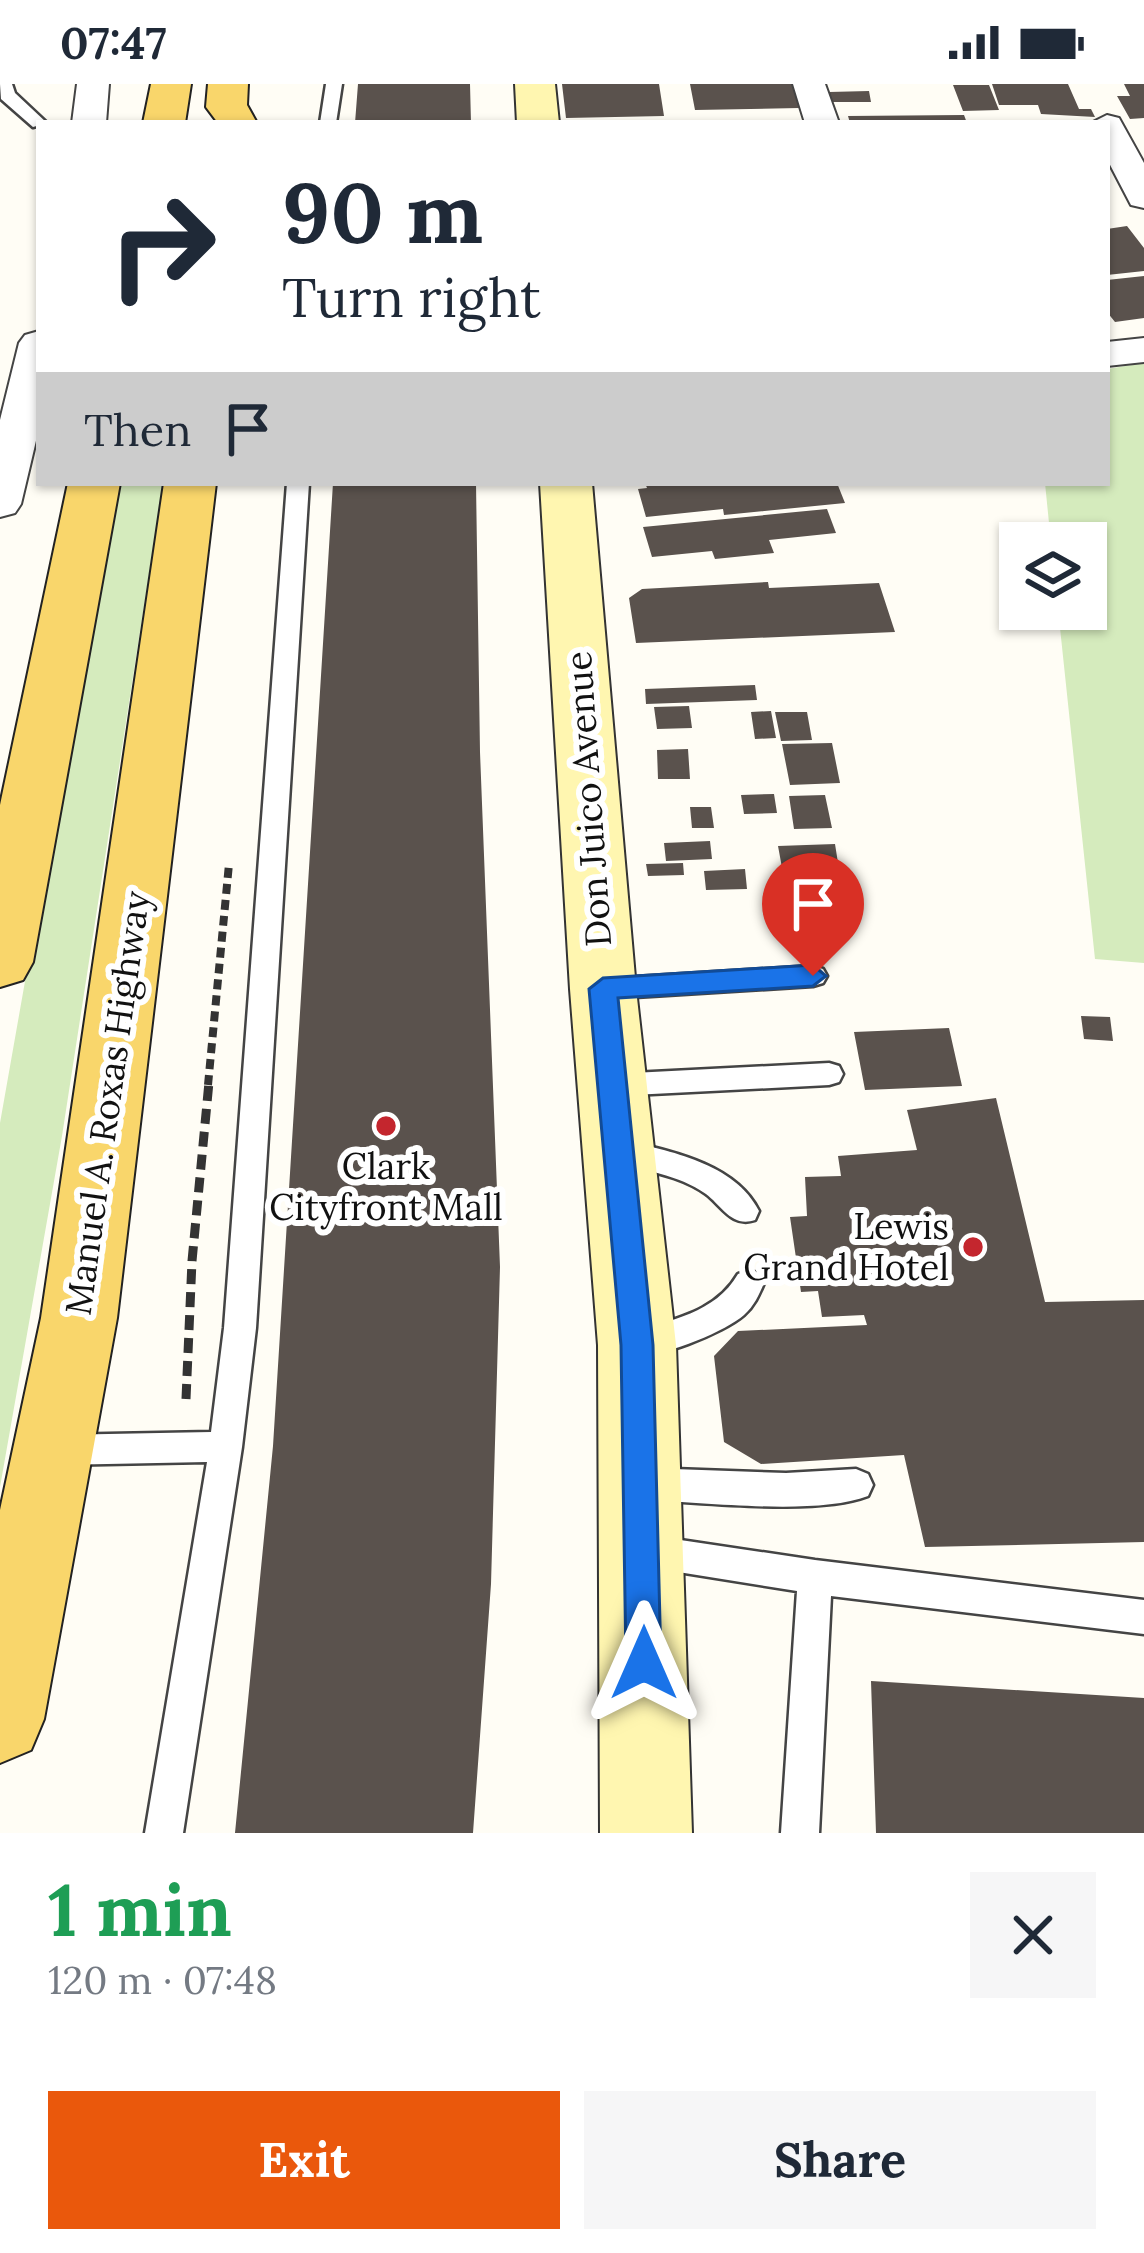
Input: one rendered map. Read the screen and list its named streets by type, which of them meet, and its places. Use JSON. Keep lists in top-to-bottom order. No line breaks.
{"streets":{"main road":["Don Juico Avenue","Manuel A. Roxas Highway"]},"places":["Clark Cityfront Mall","Lewis Grand Hotel"],"page":{"status":"07:47","turn":["90 m","Turn right"],"then":"Then","heading":["1 min","120 m · 07:48"],"buttons":["Exit","Share"]}}
